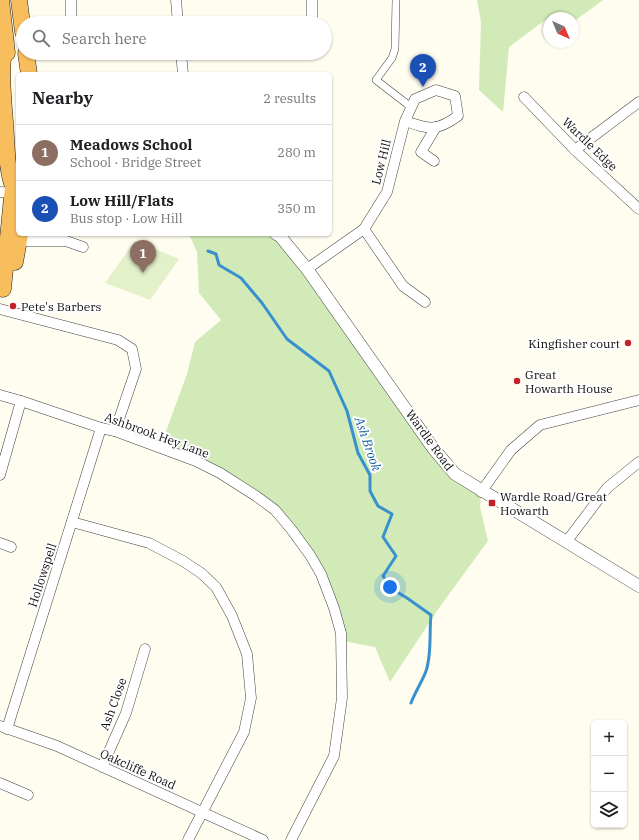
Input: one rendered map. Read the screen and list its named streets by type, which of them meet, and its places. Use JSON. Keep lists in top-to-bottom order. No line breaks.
{"streets":{"street":["Wardle Edge","Low Hill","Ashbrook Hey Lane","Wardle Road","Hollowspell","Ash Close","Oakcliffe Road"]},"crossings":[["Low Hill","Wardle Road"],["Ashbrook Hey Lane","Hollowspell"],["Hollowspell","Oakcliffe Road"],["Ash Close","Oakcliffe Road"]],"water":["Ash Brook"],"places":{"other":["Pete's Barbers","Kingfisher court","Great Howarth House"],"transit":["Wardle Road/Great Howarth"]},"north":"bottom right","page":{"search":"Search here","pins":["2","1"],"heading":["Nearby","2 results"],"list":[{"mark":"1","name":"Meadows School","note":"School · Bridge Street","value":"280 m"},{"mark":"2","name":"Low Hill/Flats","note":"Bus stop · Low Hill","value":"350 m"}],"map_buttons":["+","−"]}}
